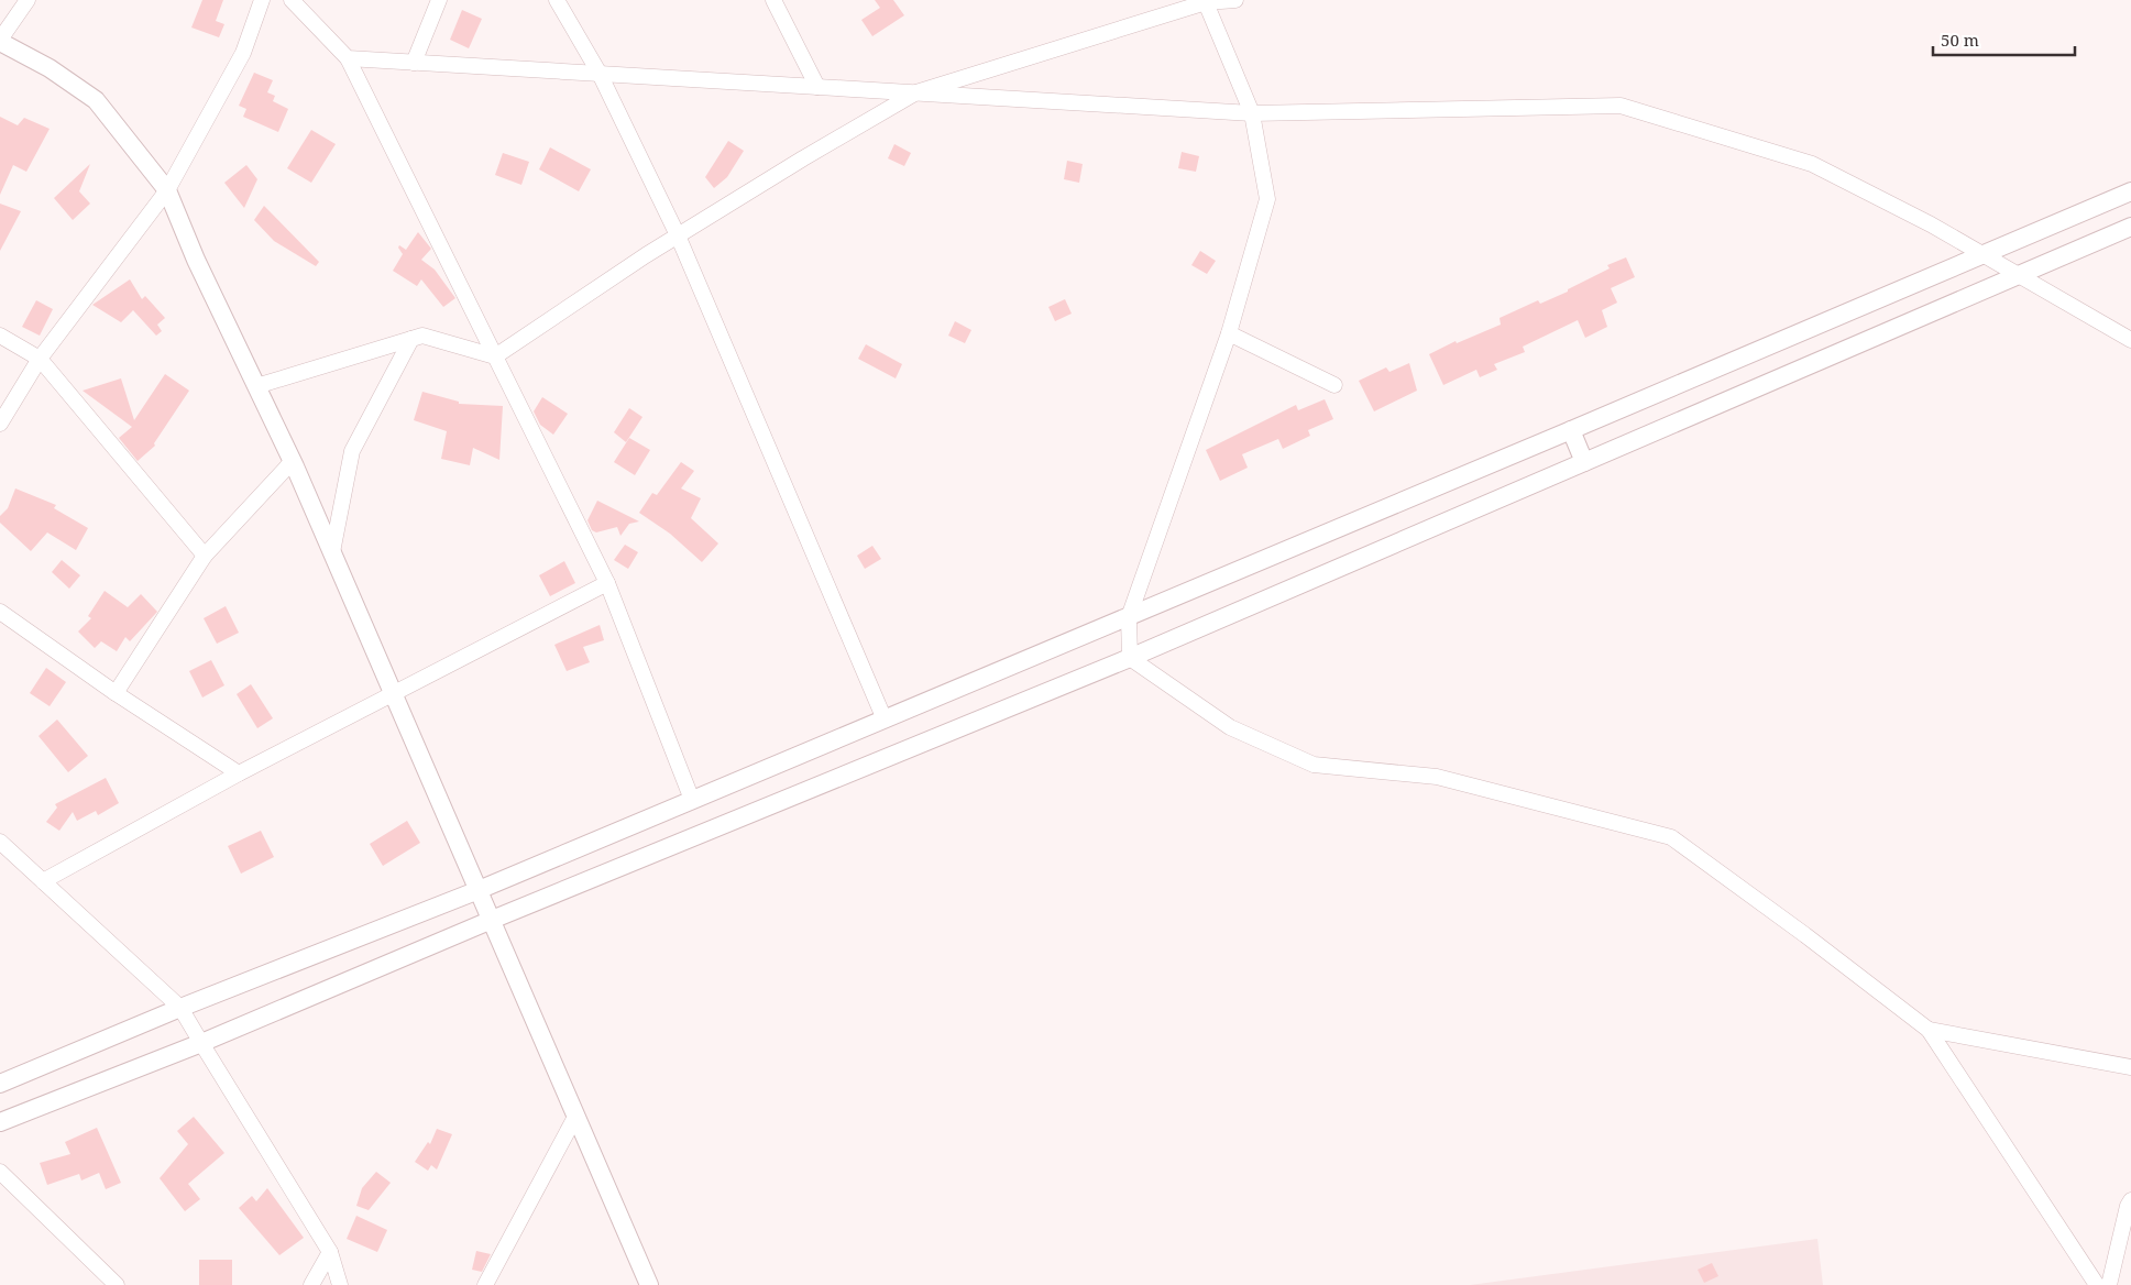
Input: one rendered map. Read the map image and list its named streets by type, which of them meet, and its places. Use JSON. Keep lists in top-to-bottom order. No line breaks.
{"scale_bar":"50 m"}
